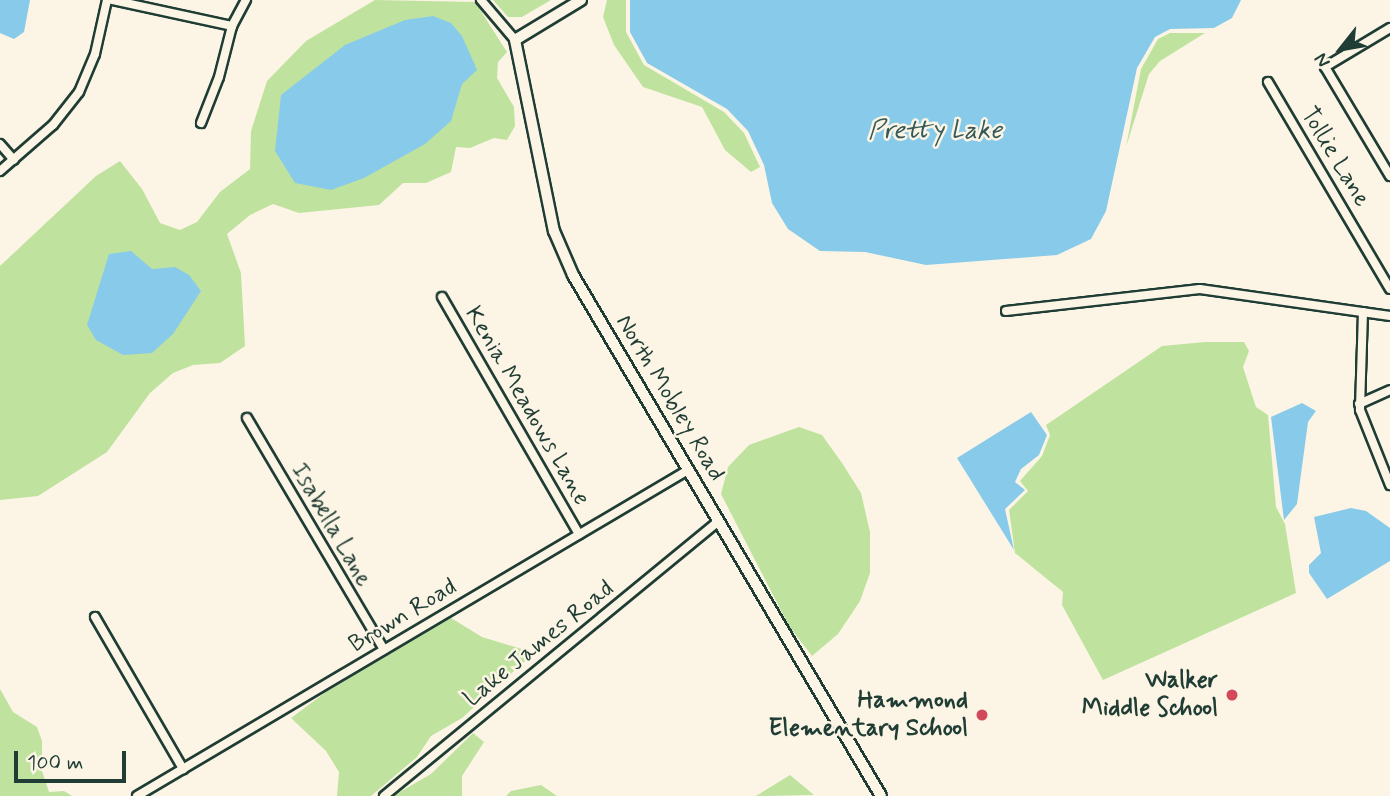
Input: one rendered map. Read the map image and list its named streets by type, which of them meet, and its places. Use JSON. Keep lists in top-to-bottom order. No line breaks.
{"streets":{"street":["Tollie Lane","North Mobley Road","Kenia Meadows Lane","Isabella Lane","Brown Road","Lake James Road"]},"crossings":[["North Mobley Road","Brown Road"],["North Mobley Road","Lake James Road"],["Kenia Meadows Lane","Brown Road"],["Isabella Lane","Brown Road"]],"water":["Pretty Lake"],"places":["Walker Middle School","Hammond Elementary School"],"scale_bar":"100 m","north":"bottom left"}
